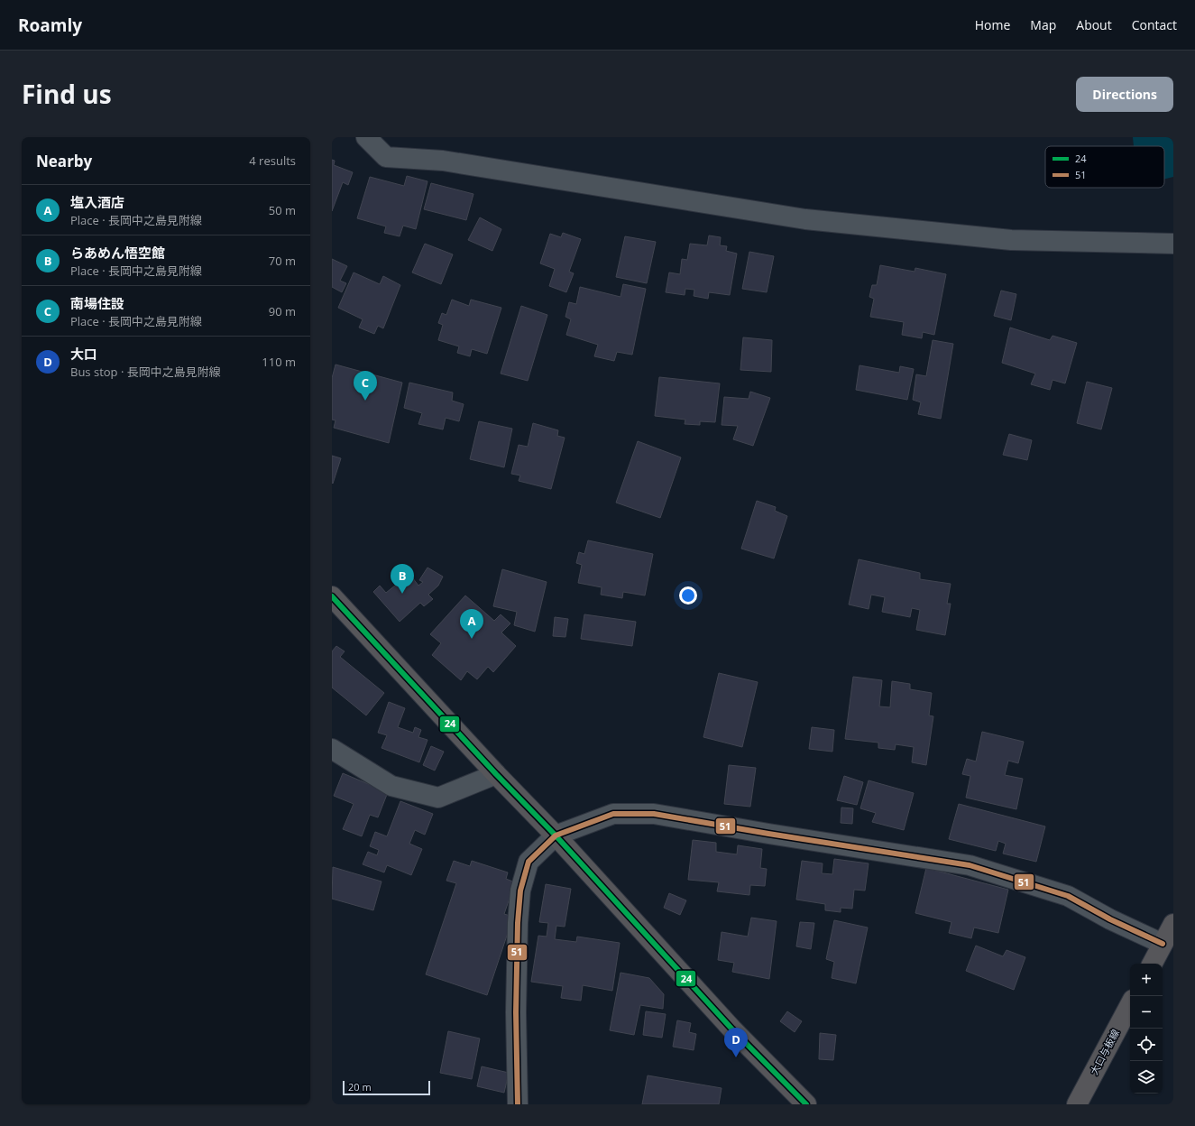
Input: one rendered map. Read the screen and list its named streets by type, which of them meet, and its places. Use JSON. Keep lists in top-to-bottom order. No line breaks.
{"streets":{"main road":["大口与板線"]},"lines":["transit line 24","transit line 51"],"legend":["24","51"],"scale_bar":"20 m","page":{"header":"Roamly","nav":["Home","Map","About","Contact"],"title":"Find us","buttons":"Directions","heading":["Nearby","4 results"],"list":[{"mark":"A","name":"塩入酒店","note":"Place · 長岡中之島見附線","value":"50 m"},{"mark":"B","name":"らあめん悟空館","note":"Place · 長岡中之島見附線","value":"70 m"},{"mark":"C","name":"南場住設","note":"Place · 長岡中之島見附線","value":"90 m"},{"mark":"D","name":"大口","note":"Bus stop · 長岡中之島見附線","value":"110 m"}],"pins":["C","B","A","D"],"map_buttons":["+","−"],"scale":"20 m"}}
